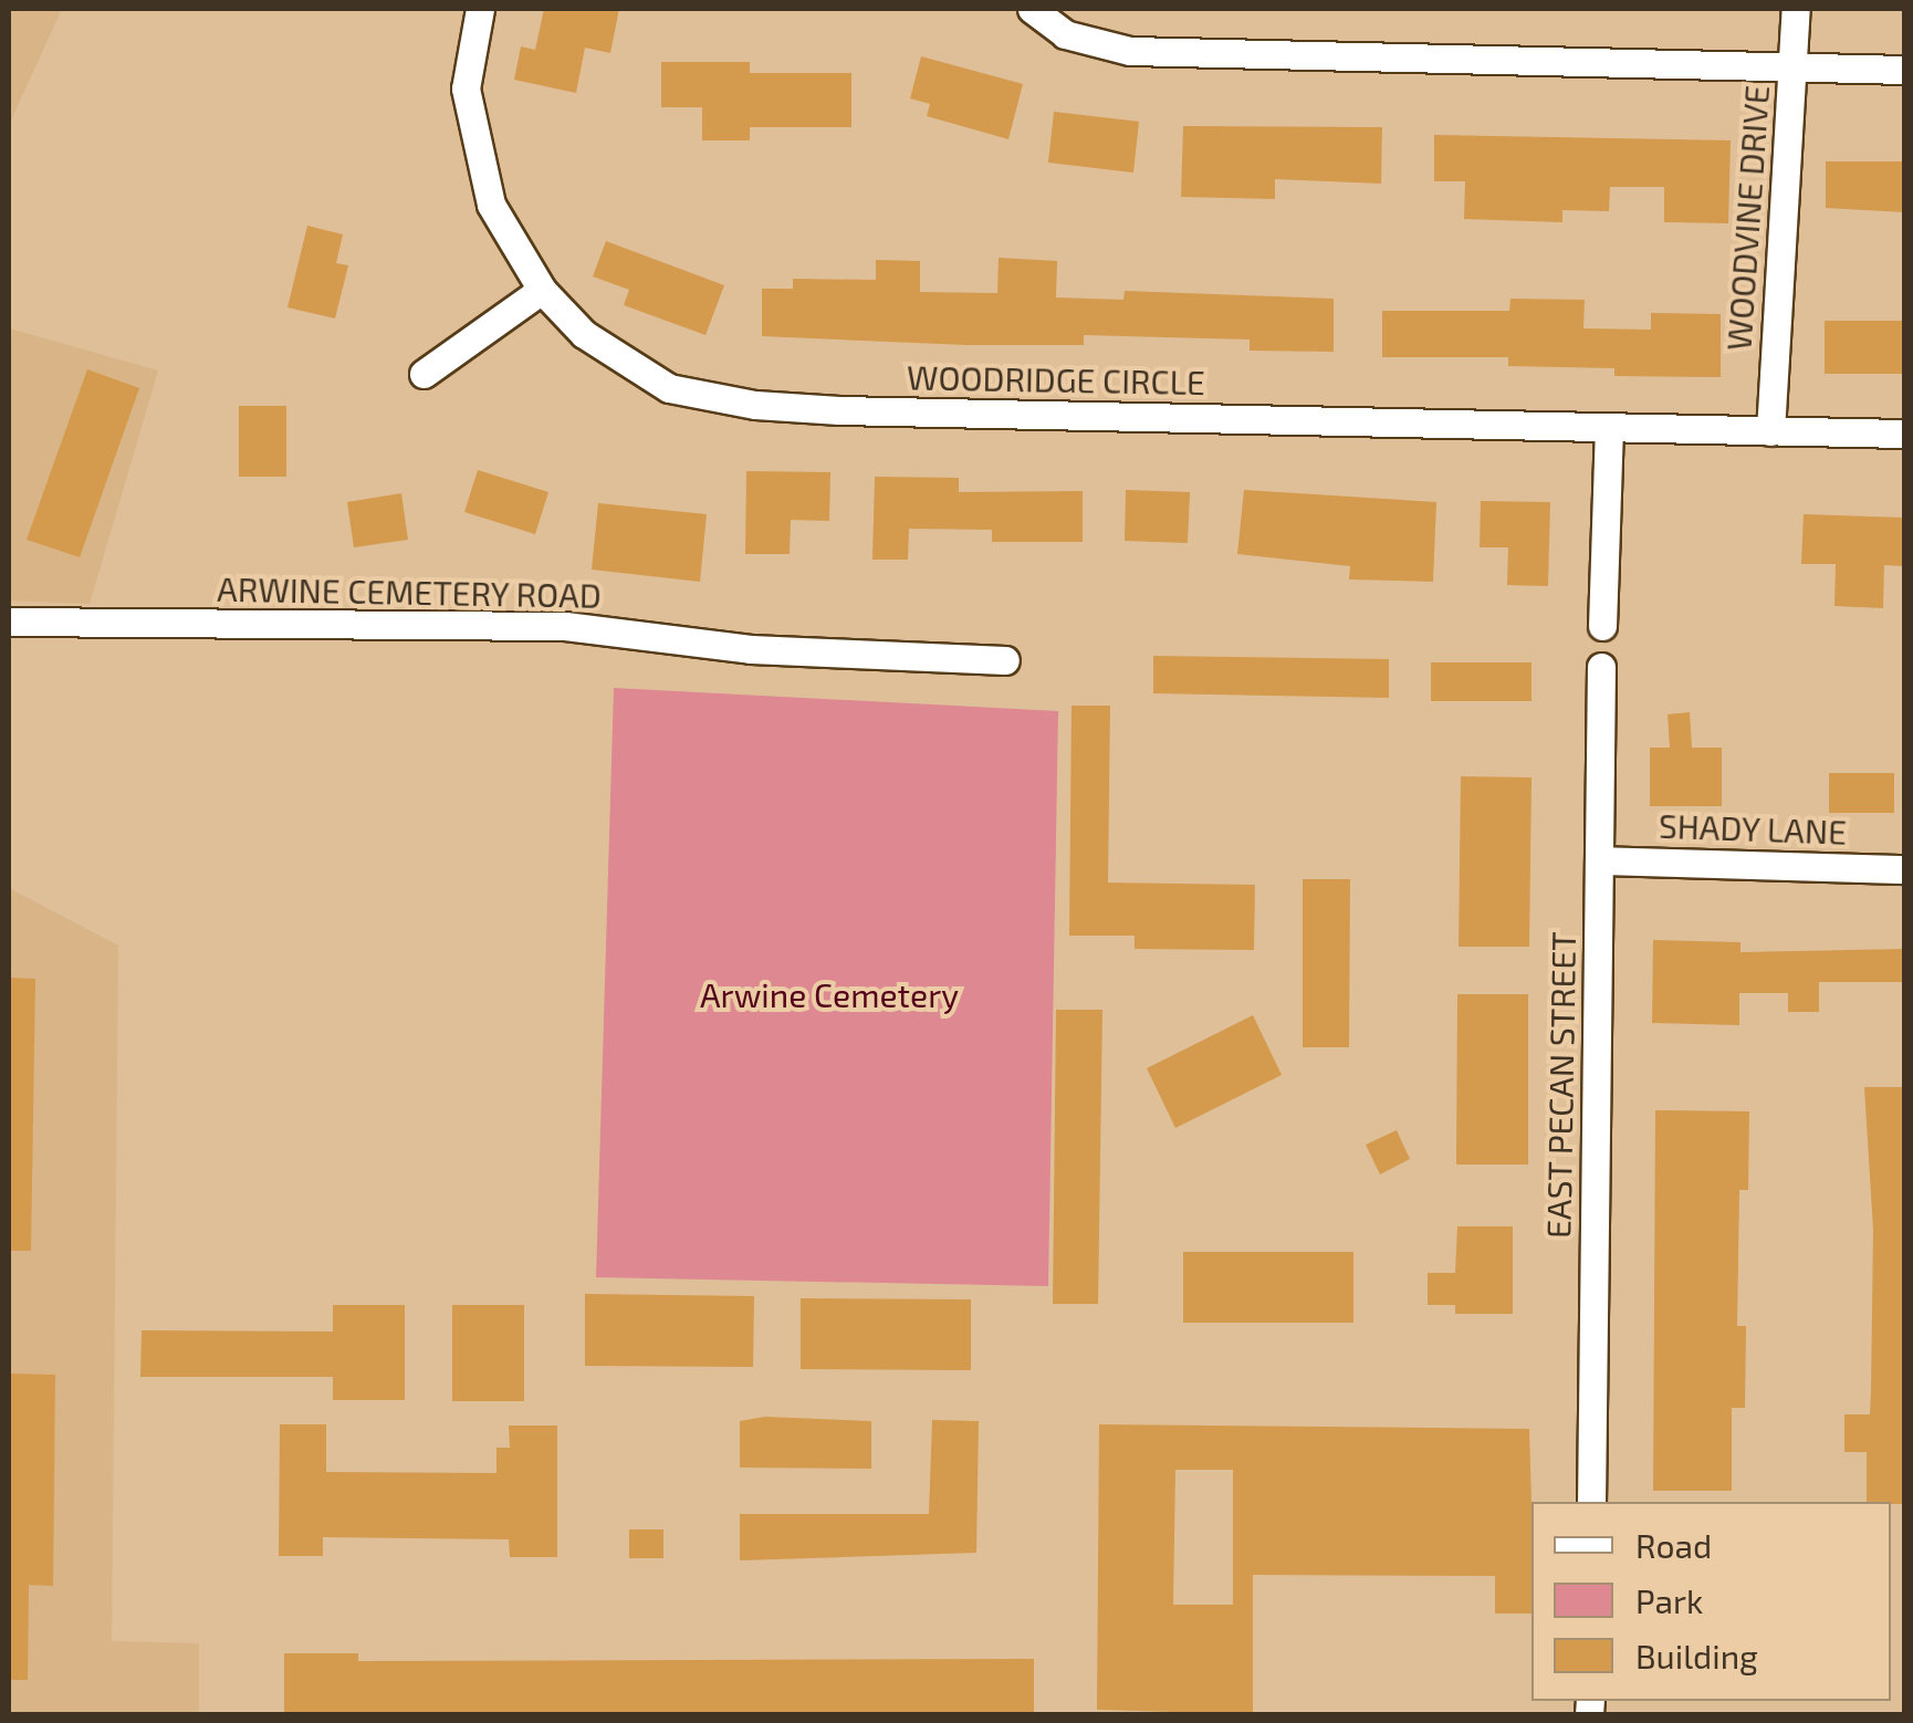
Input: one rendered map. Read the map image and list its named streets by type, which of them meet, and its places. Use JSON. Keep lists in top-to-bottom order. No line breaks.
{"streets":{"street":["WOODVINE DRIVE","WOODRIDGE CIRCLE","ARWINE CEMETERY ROAD","SHADY LANE","EAST PECAN STREET"]},"crossings":[["WOODVINE DRIVE","WOODRIDGE CIRCLE"],["SHADY LANE","EAST PECAN STREET"]],"parks":["Arwine Cemetery"],"legend":["Road","Park","Building"]}
